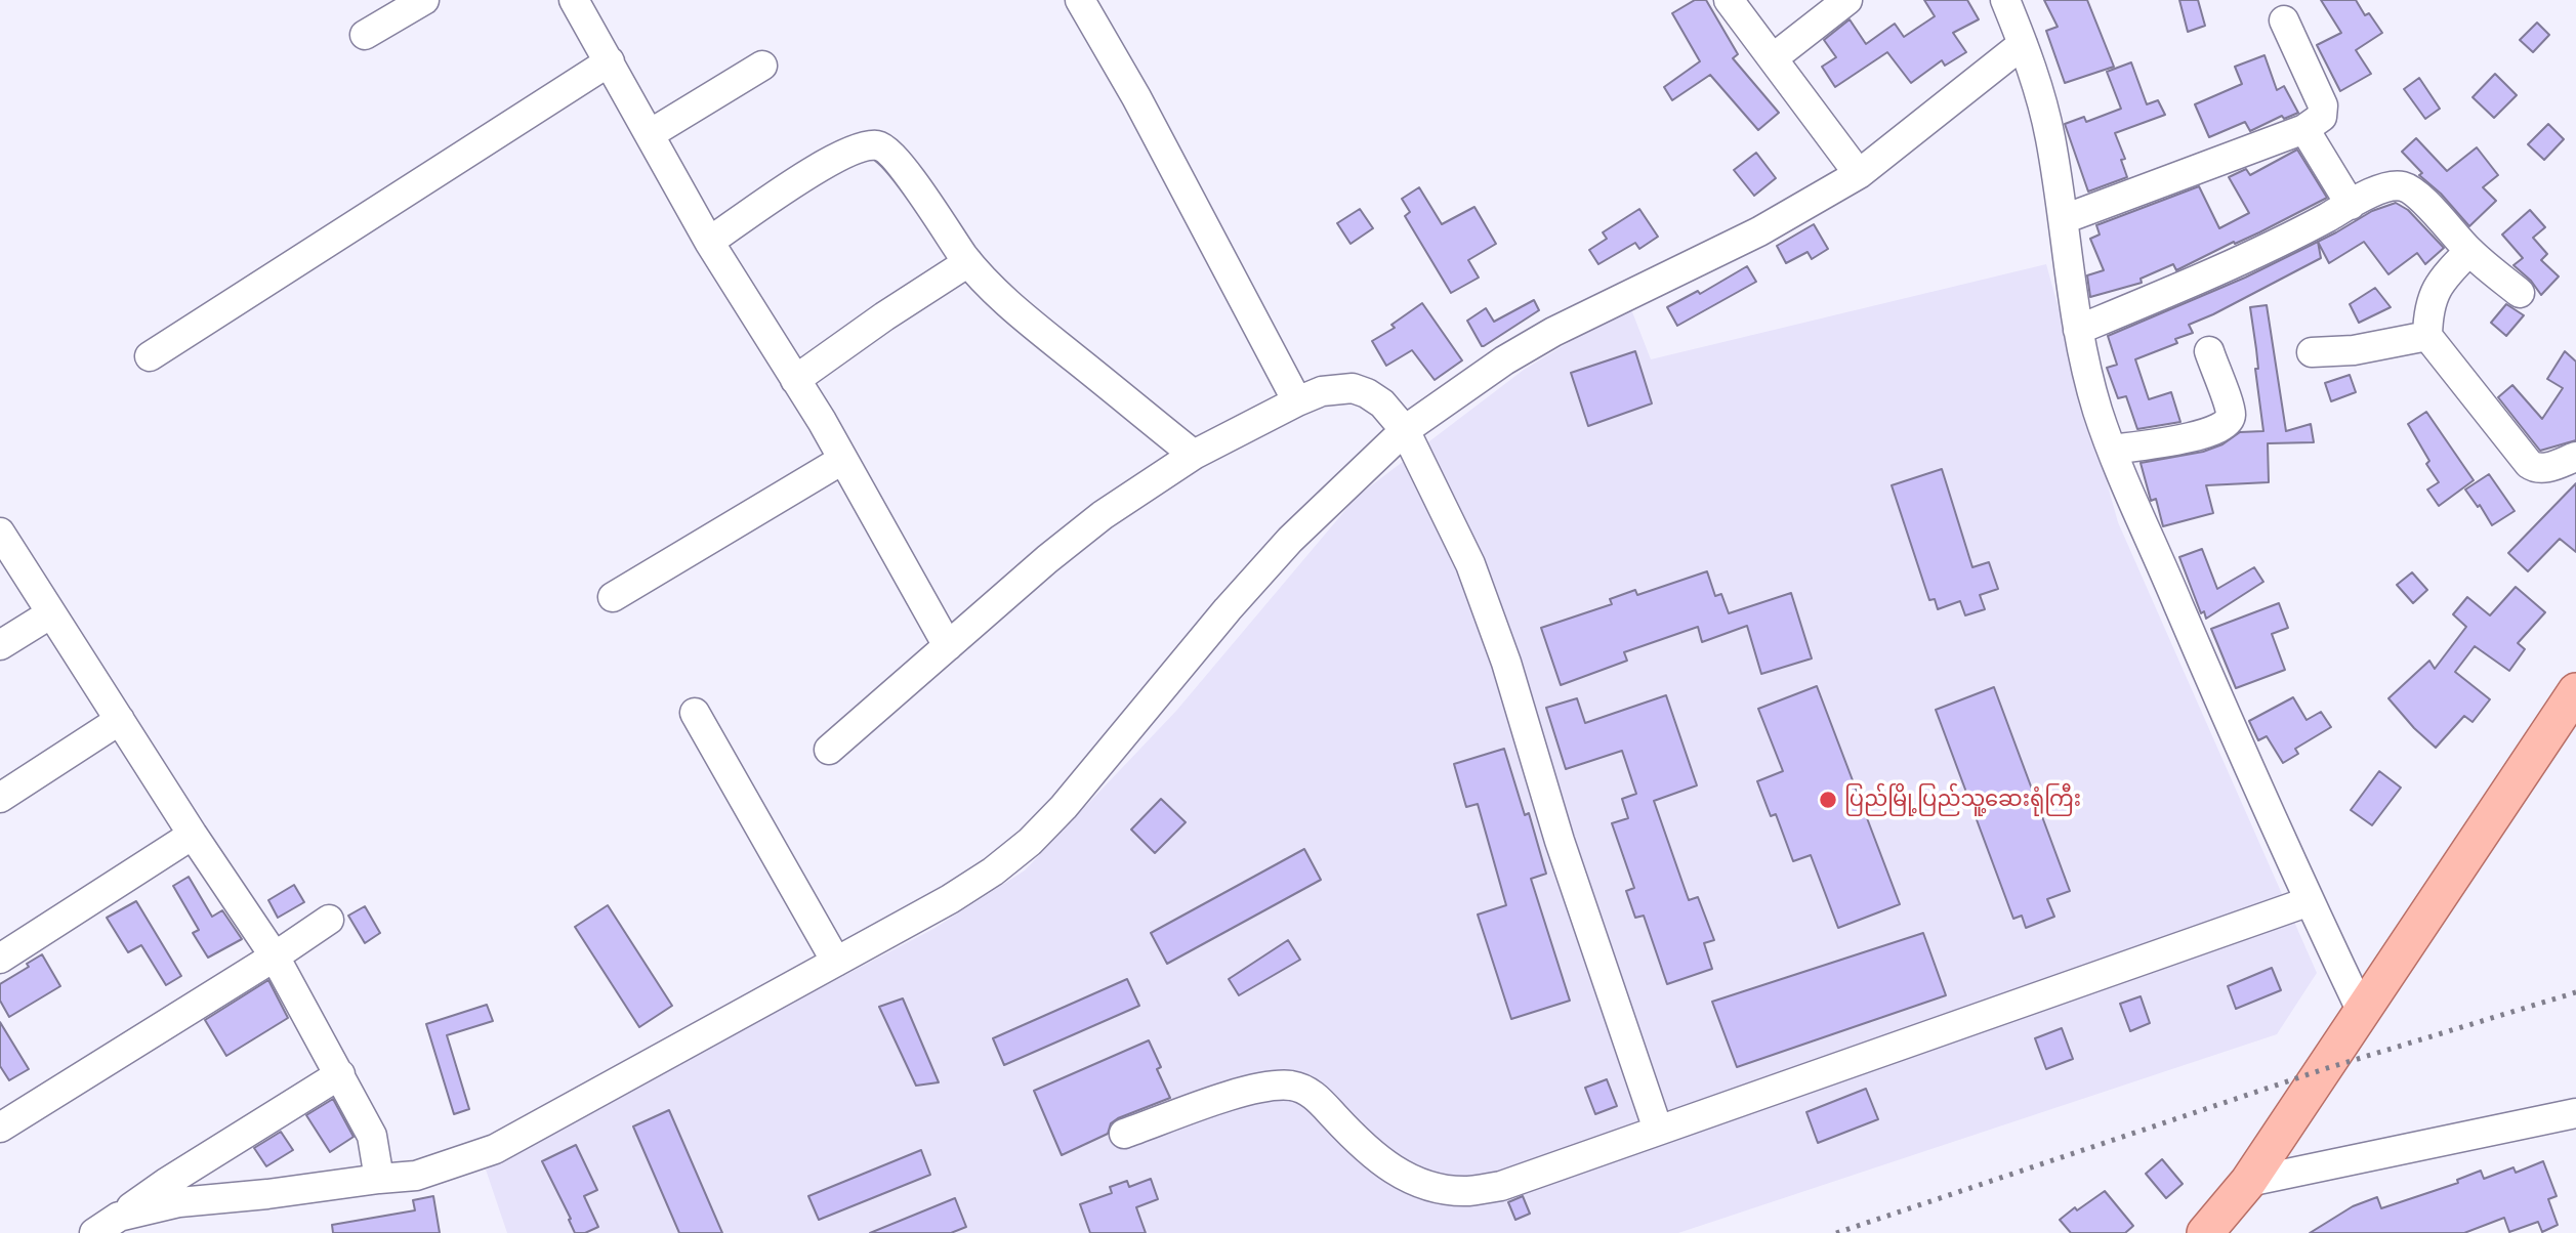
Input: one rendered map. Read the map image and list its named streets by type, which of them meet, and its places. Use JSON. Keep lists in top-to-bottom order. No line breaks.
{"places":["ပြည်မြို့ပြည်သူ့ဆေးရုံကြီး"]}
